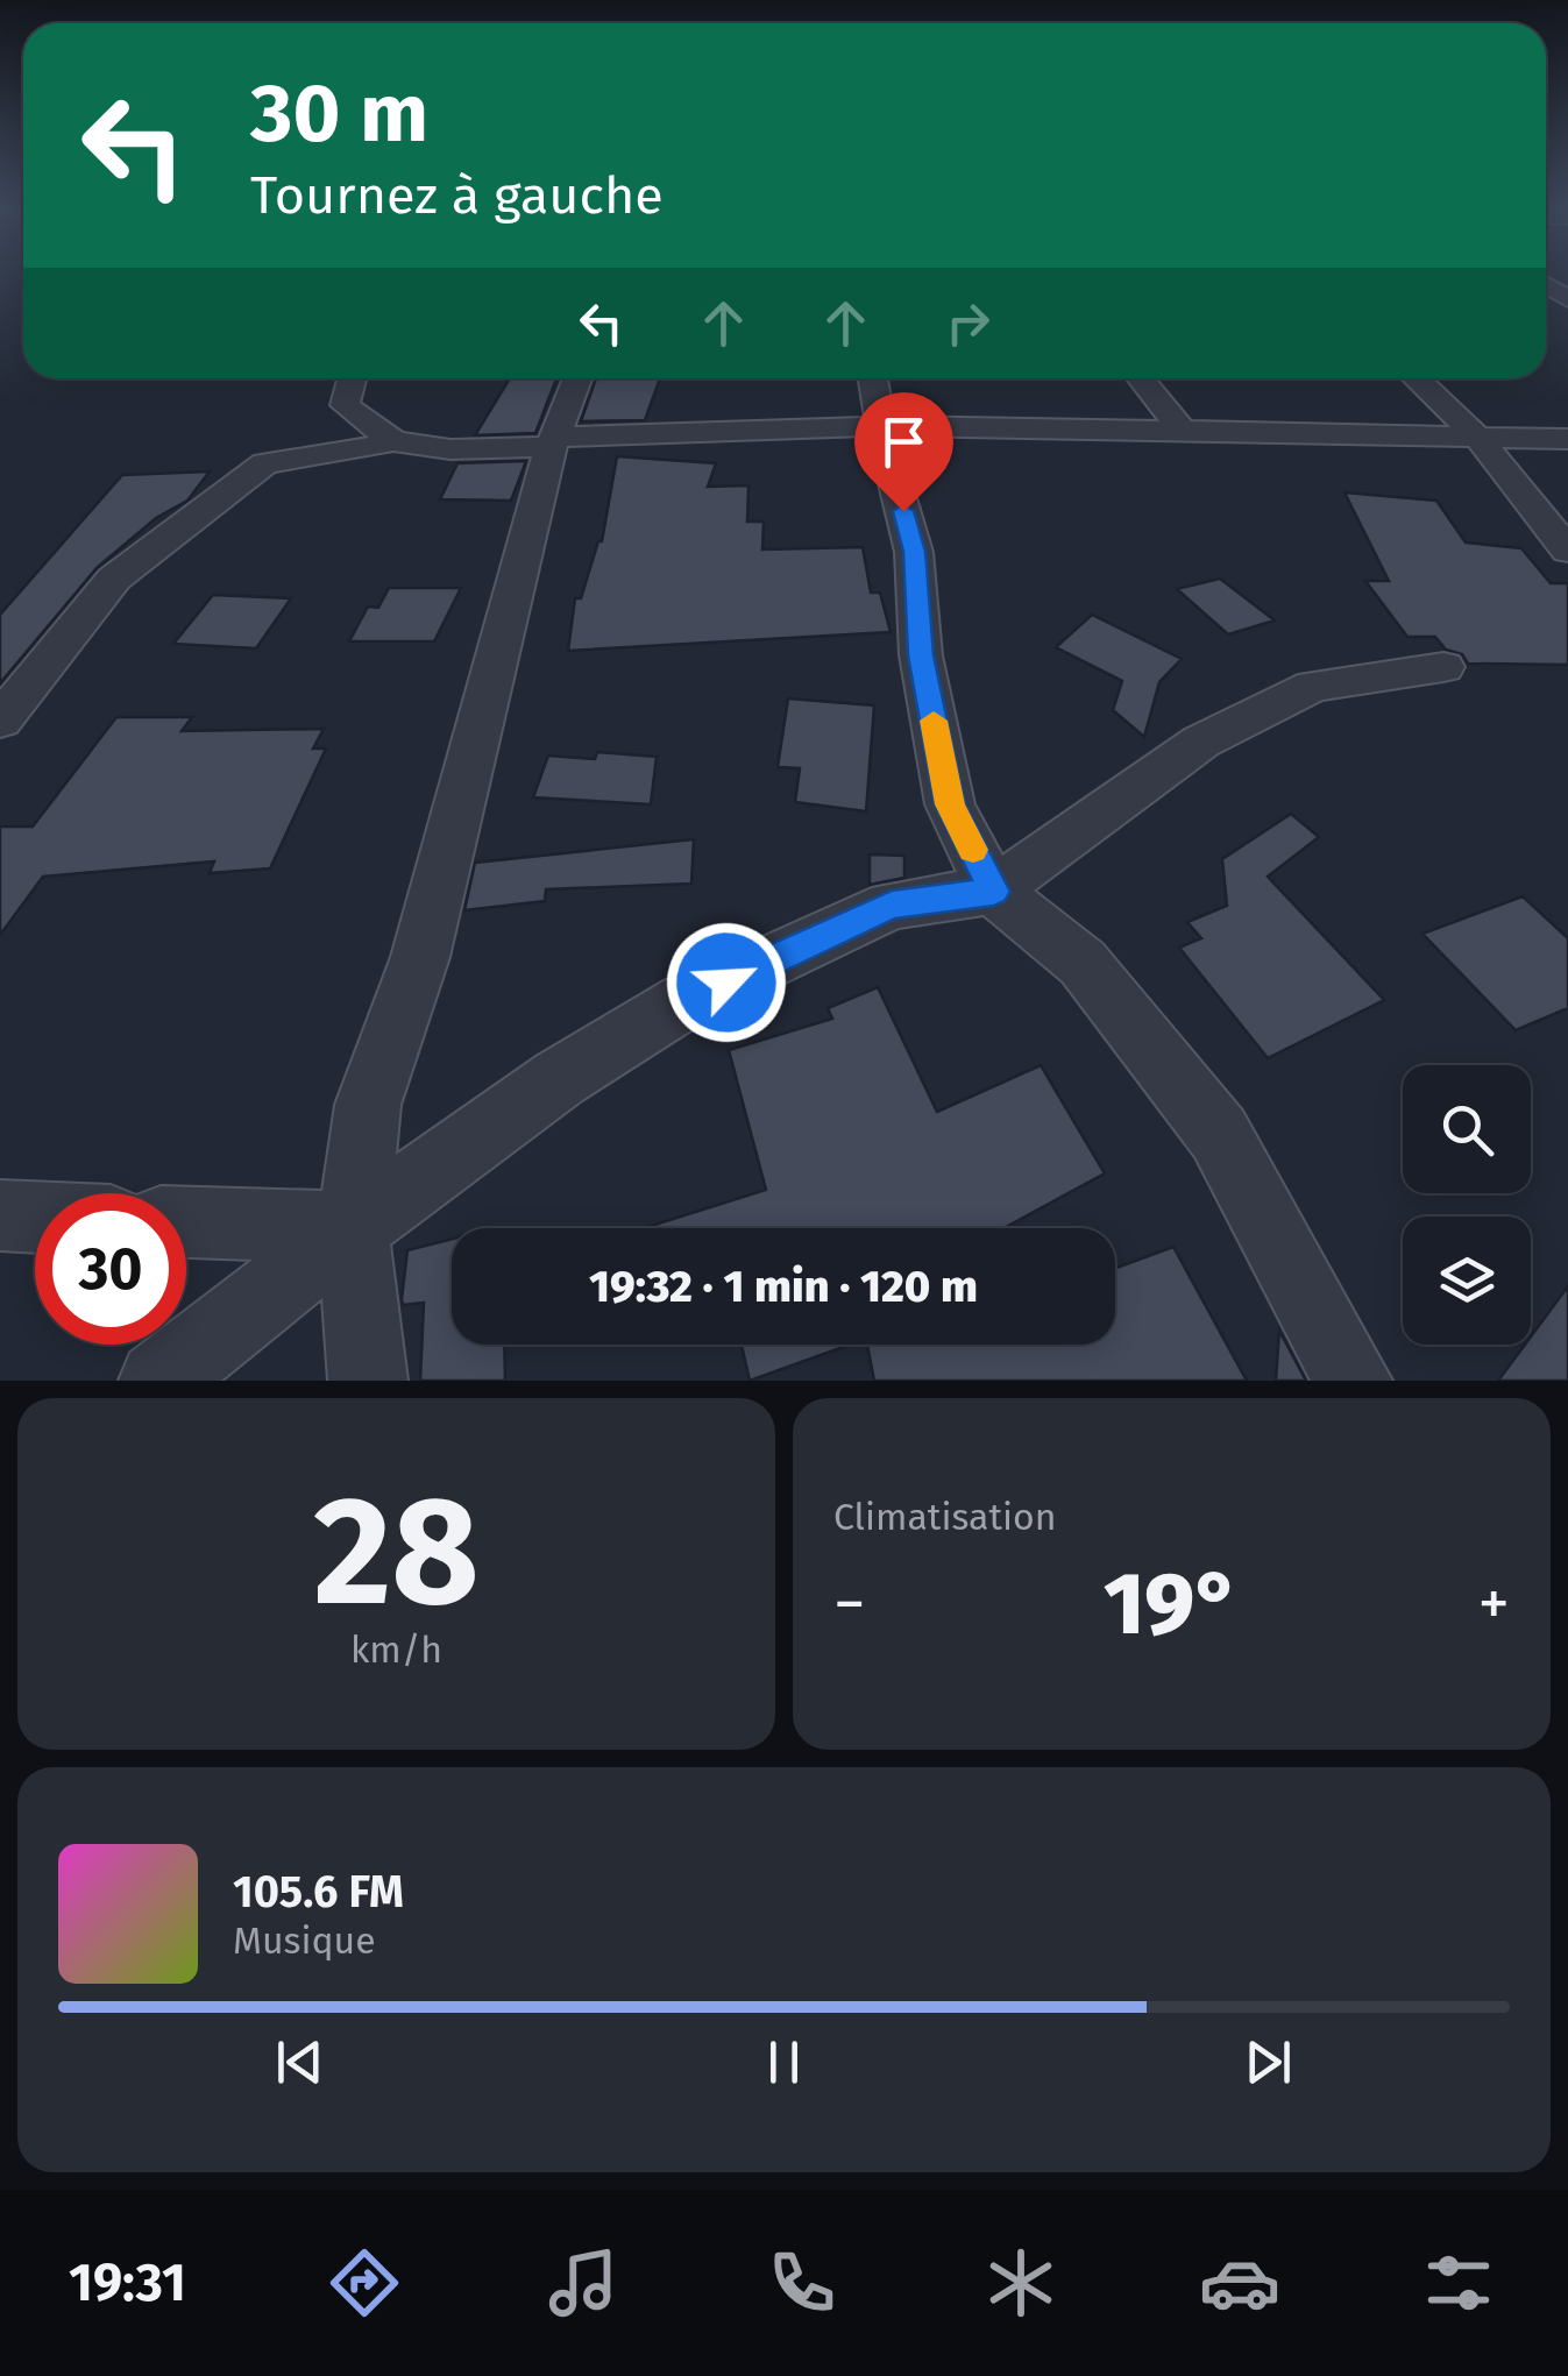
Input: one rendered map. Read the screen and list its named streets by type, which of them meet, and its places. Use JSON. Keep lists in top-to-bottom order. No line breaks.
{"page":{"turn":["30 m","Tournez à gauche"],"limit":"30","trip":"19:32 · 1 min · 120 m","tile":[["28","km/h"],"Climatisation"],"heat":["−","19°","+"],"song":["105.6 FM","Musique"],"tabs":"19:31"}}
